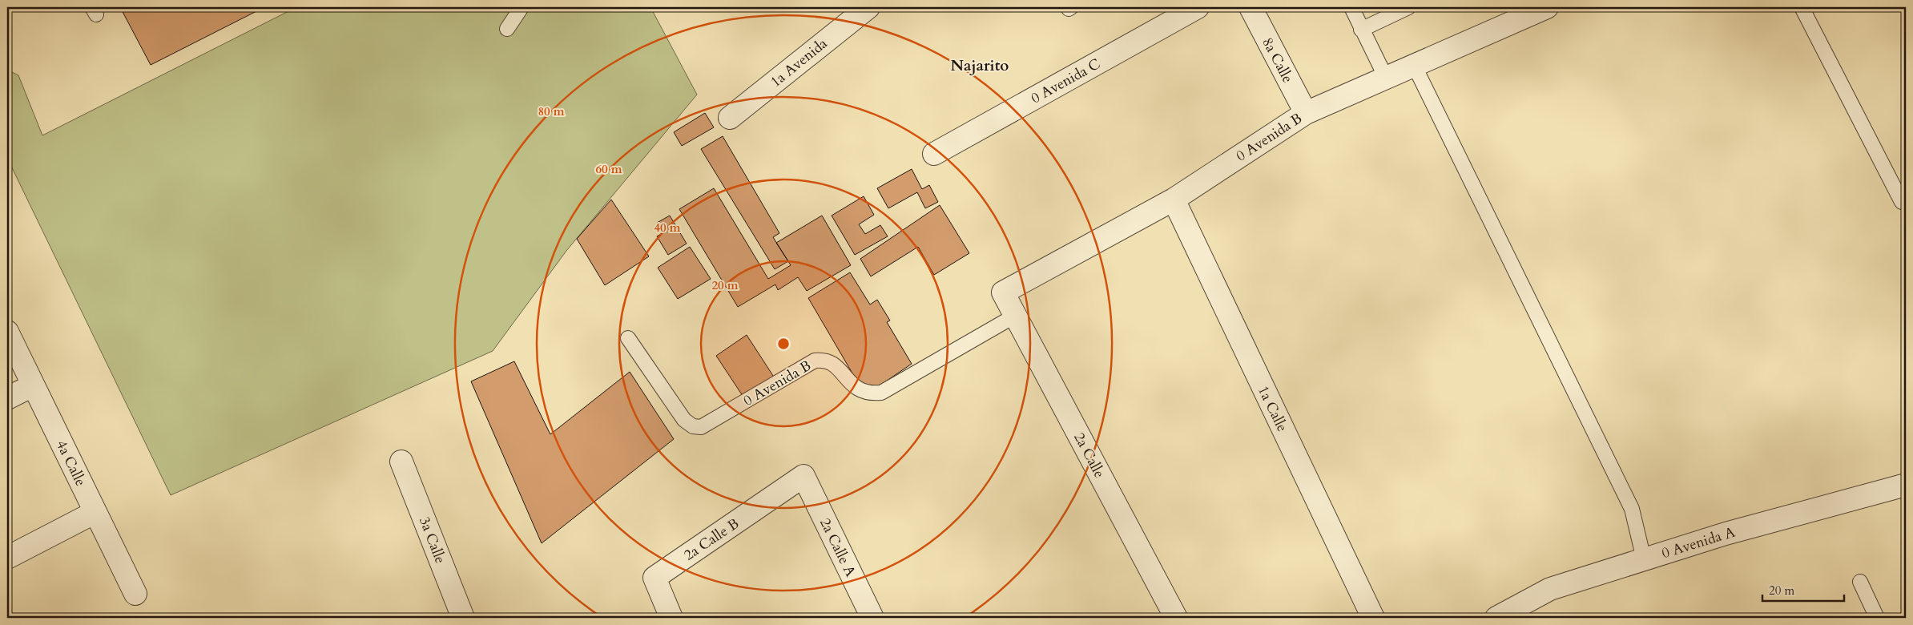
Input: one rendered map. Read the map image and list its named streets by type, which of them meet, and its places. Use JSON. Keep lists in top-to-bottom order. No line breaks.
{"streets":{"street":["8a Calle","1a Avenida","0 Avenida C","0 Avenida B","1a Calle","2a Calle","4a Calle","2a Calle B","3a Calle","0 Avenida A","2a Calle A"]},"crossings":[["8a Calle","0 Avenida B"],["0 Avenida B","1a Calle"],["0 Avenida B","2a Calle"],["2a Calle B","2a Calle A"]],"districts":["Najarito"],"scale_bar":"20 m","rings":["80 m","60 m","40 m","20 m"]}
